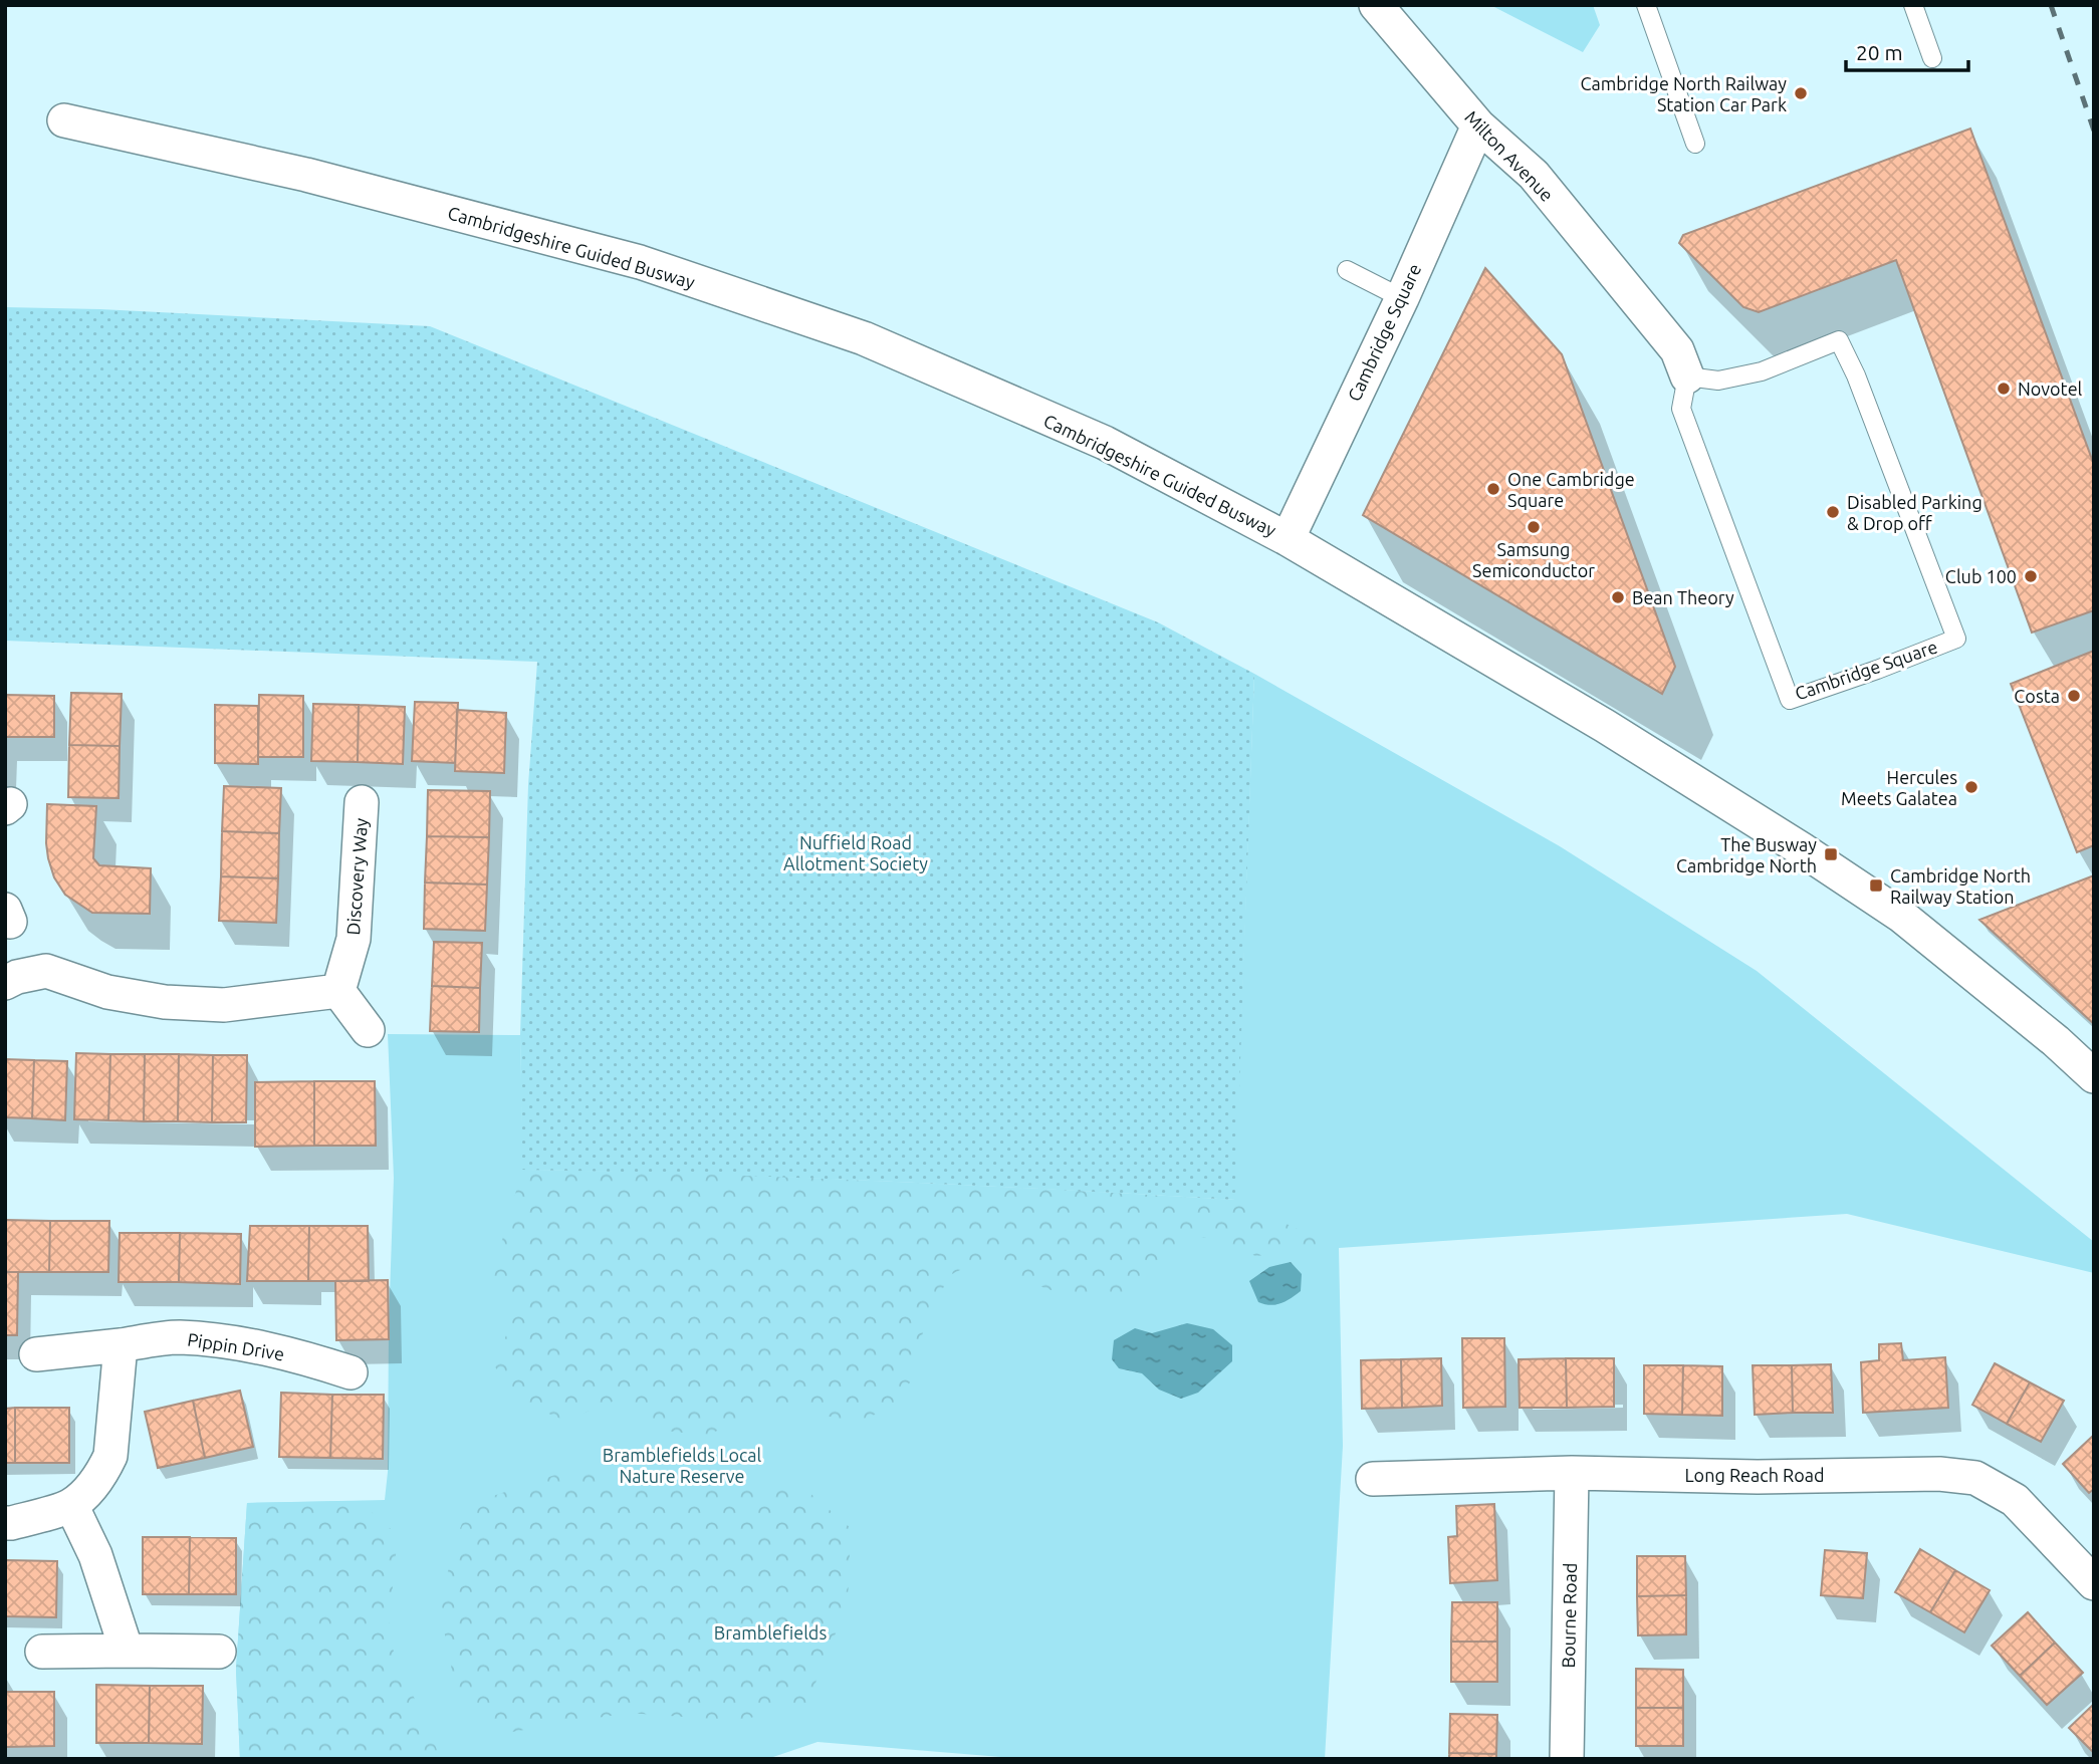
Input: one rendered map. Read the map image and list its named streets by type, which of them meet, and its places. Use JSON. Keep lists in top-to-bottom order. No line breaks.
{"streets":{"street":["Milton Avenue","Cambridgeshire Guided Busway","Cambridge Square","Discovery Way","Pippin Drive","Long Reach Road","Bourne Road"]},"crossings":[["Milton Avenue","Cambridge Square"],["Cambridgeshire Guided Busway","Cambridge Square"],["Long Reach Road","Bourne Road"]],"parks":["Nuffield Road Allotment Society","Bramblefields Local Nature Reserve","Bramblefields"],"places":{"other":["Cambridge North Railway Station Car Park","Novotel","One Cambridge Square","Disabled Parking & Drop off","Samsung Semiconductor","Club 100","Bean Theory","Costa","Hercules Meets Galatea"],"transit":["The Busway Cambridge North","Cambridge North Railway Station"]},"scale_bar":"20 m"}
